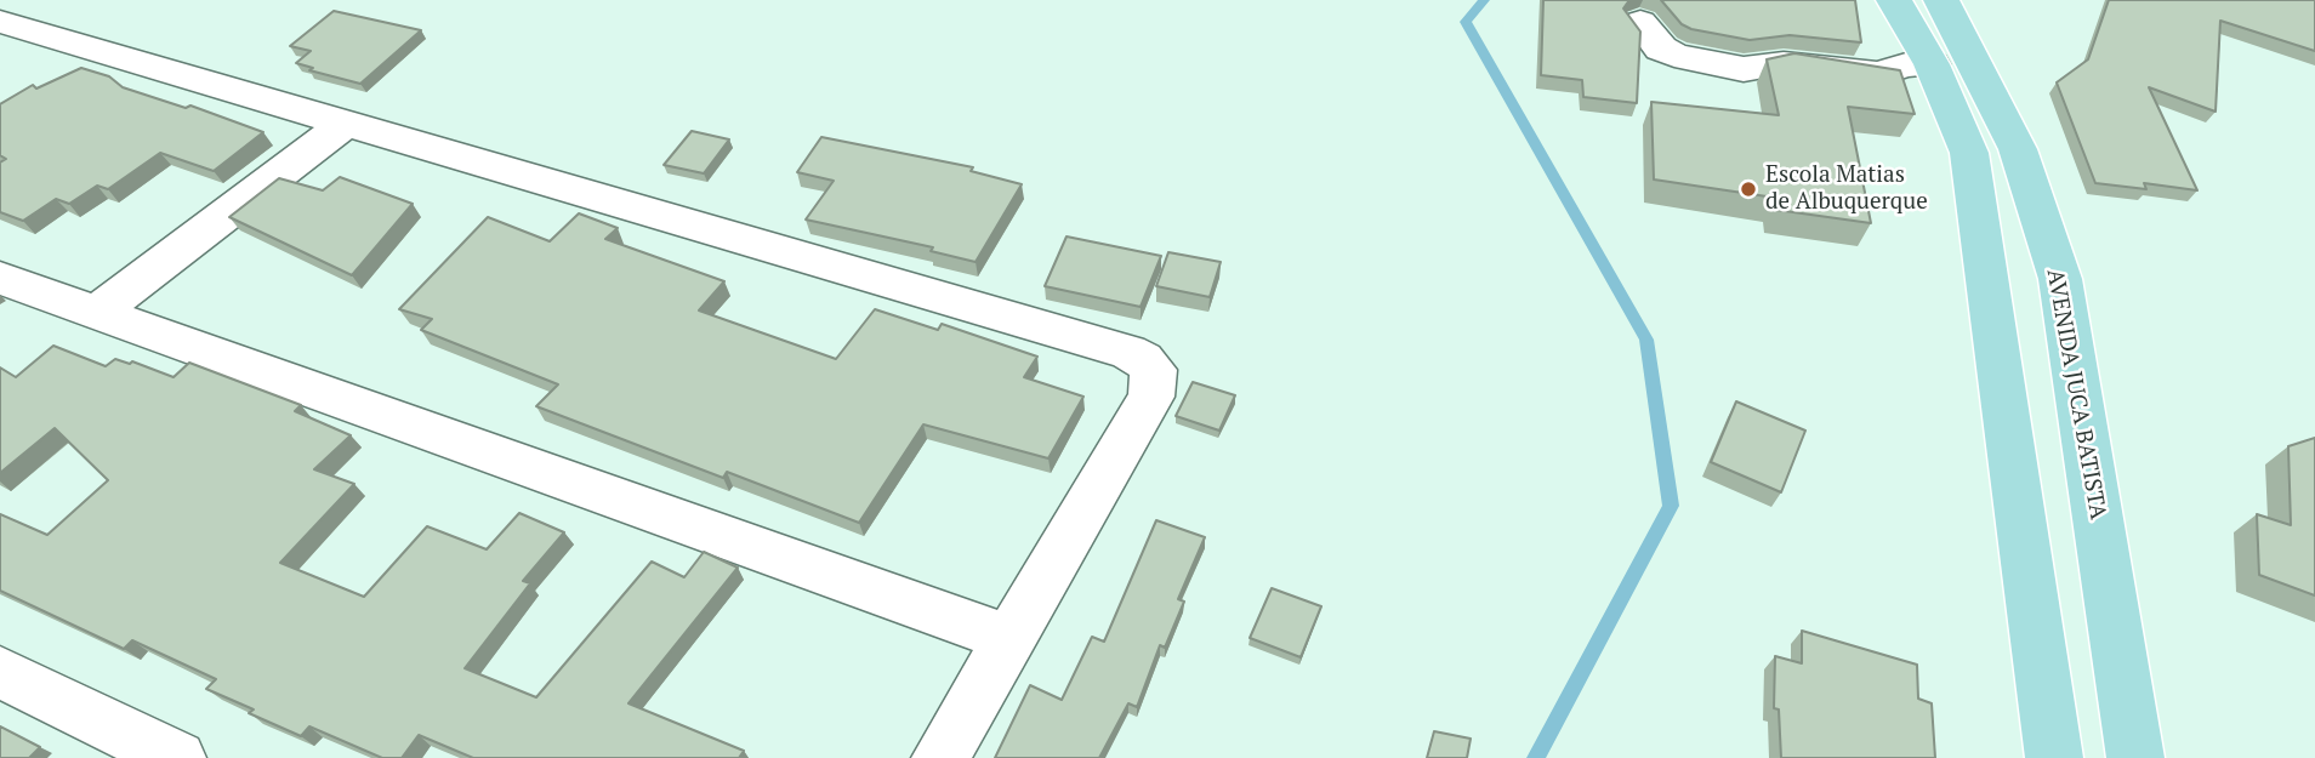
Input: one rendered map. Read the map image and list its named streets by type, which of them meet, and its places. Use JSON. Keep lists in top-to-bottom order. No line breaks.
{"streets":{"main road":["AVENIDA JUCA BATISTA"]},"places":["Escola Matias de Albuquerque"]}
